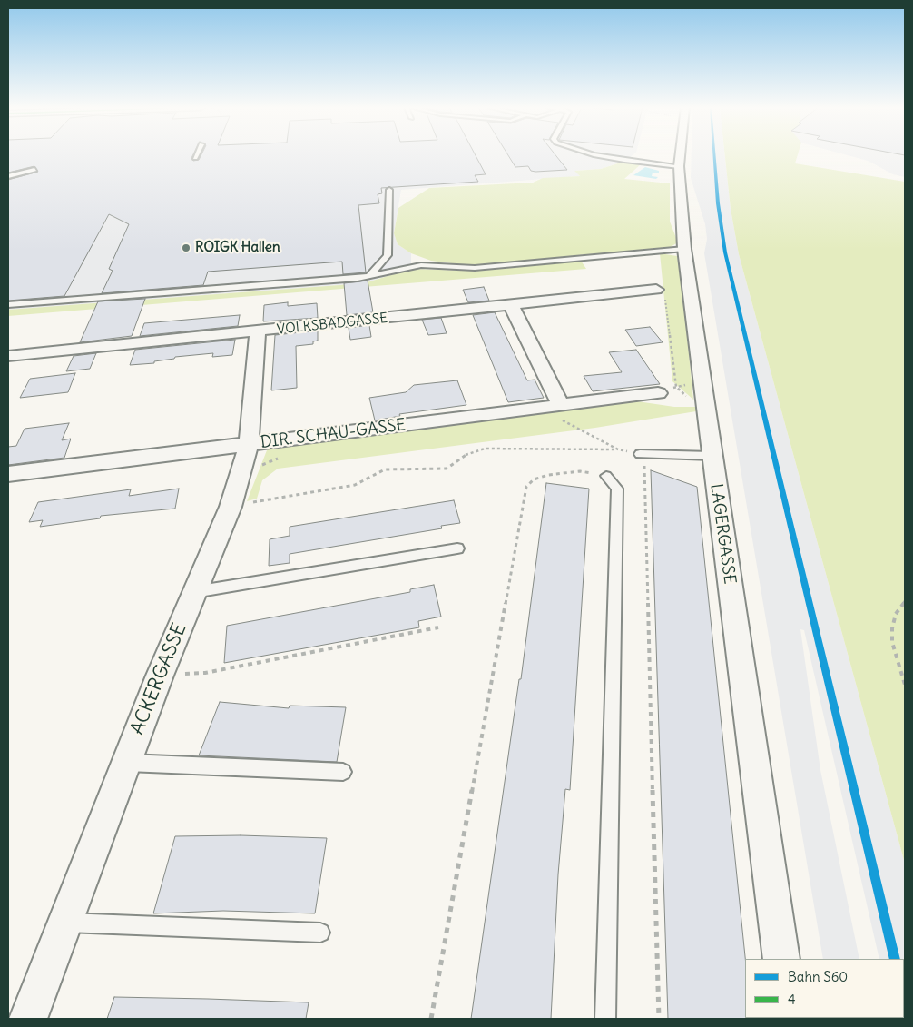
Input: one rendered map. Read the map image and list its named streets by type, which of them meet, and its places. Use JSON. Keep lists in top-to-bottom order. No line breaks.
{"streets":{"street":["VOLKSBADGASSE","DIR. SCHAU-GASSE","LAGERGASSE","ACKERGASSE"]},"crossings":[["VOLKSBADGASSE","ACKERGASSE"],["DIR. SCHAU-GASSE","ACKERGASSE"]],"places":["ROIGK Hallen"],"lines":["rail line S60"],"legend":["Bahn S60","4"]}
